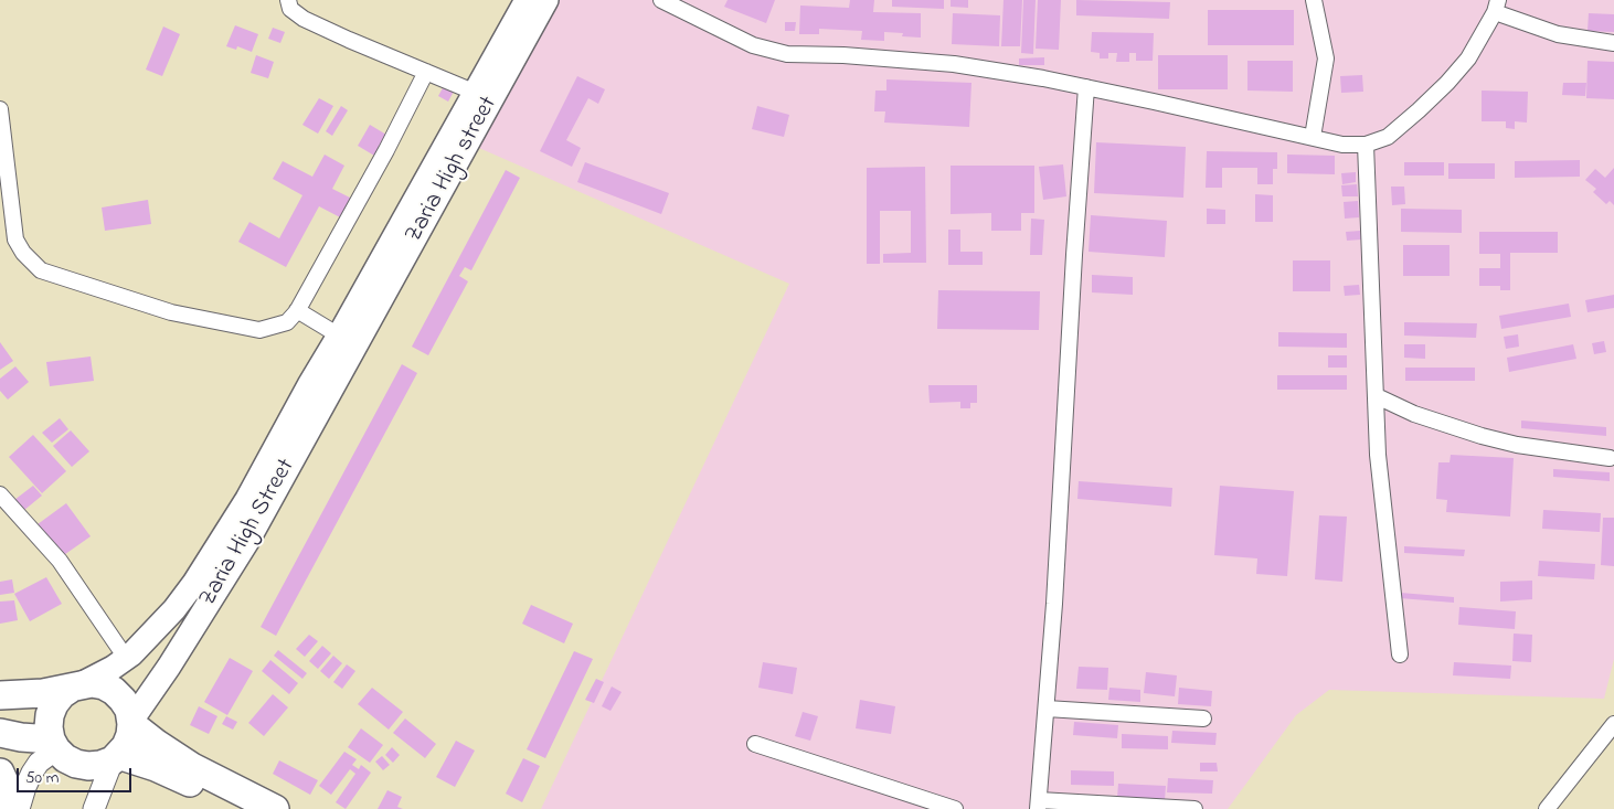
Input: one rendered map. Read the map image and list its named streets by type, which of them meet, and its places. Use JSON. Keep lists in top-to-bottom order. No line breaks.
{"streets":{"main road":["Zaria High street","Zaria High Street"]},"crossings":[["Zaria High street","Zaria High Street"]],"scale_bar":"50 m"}
